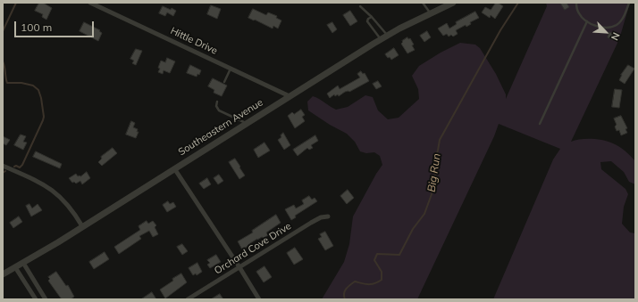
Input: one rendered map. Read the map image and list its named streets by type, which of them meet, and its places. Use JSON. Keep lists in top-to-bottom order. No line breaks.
{"streets":{"street":["Hittle Drive","Southeastern Avenue","Orchard Cove Drive"]},"crossings":[["Hittle Drive","Southeastern Avenue"]],"water":["Big Run"],"scale_bar":"100 m","north":"bottom right"}
